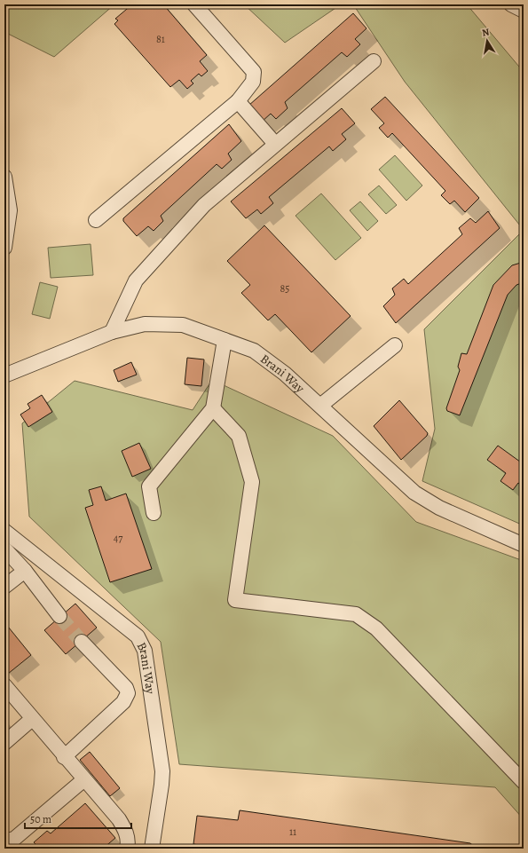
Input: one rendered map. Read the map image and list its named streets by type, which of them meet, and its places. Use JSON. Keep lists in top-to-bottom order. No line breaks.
{"streets":{"street":["Brani Way"]},"house_numbers":["81","85","47","11"],"scale_bar":"50 m","north":"top"}
